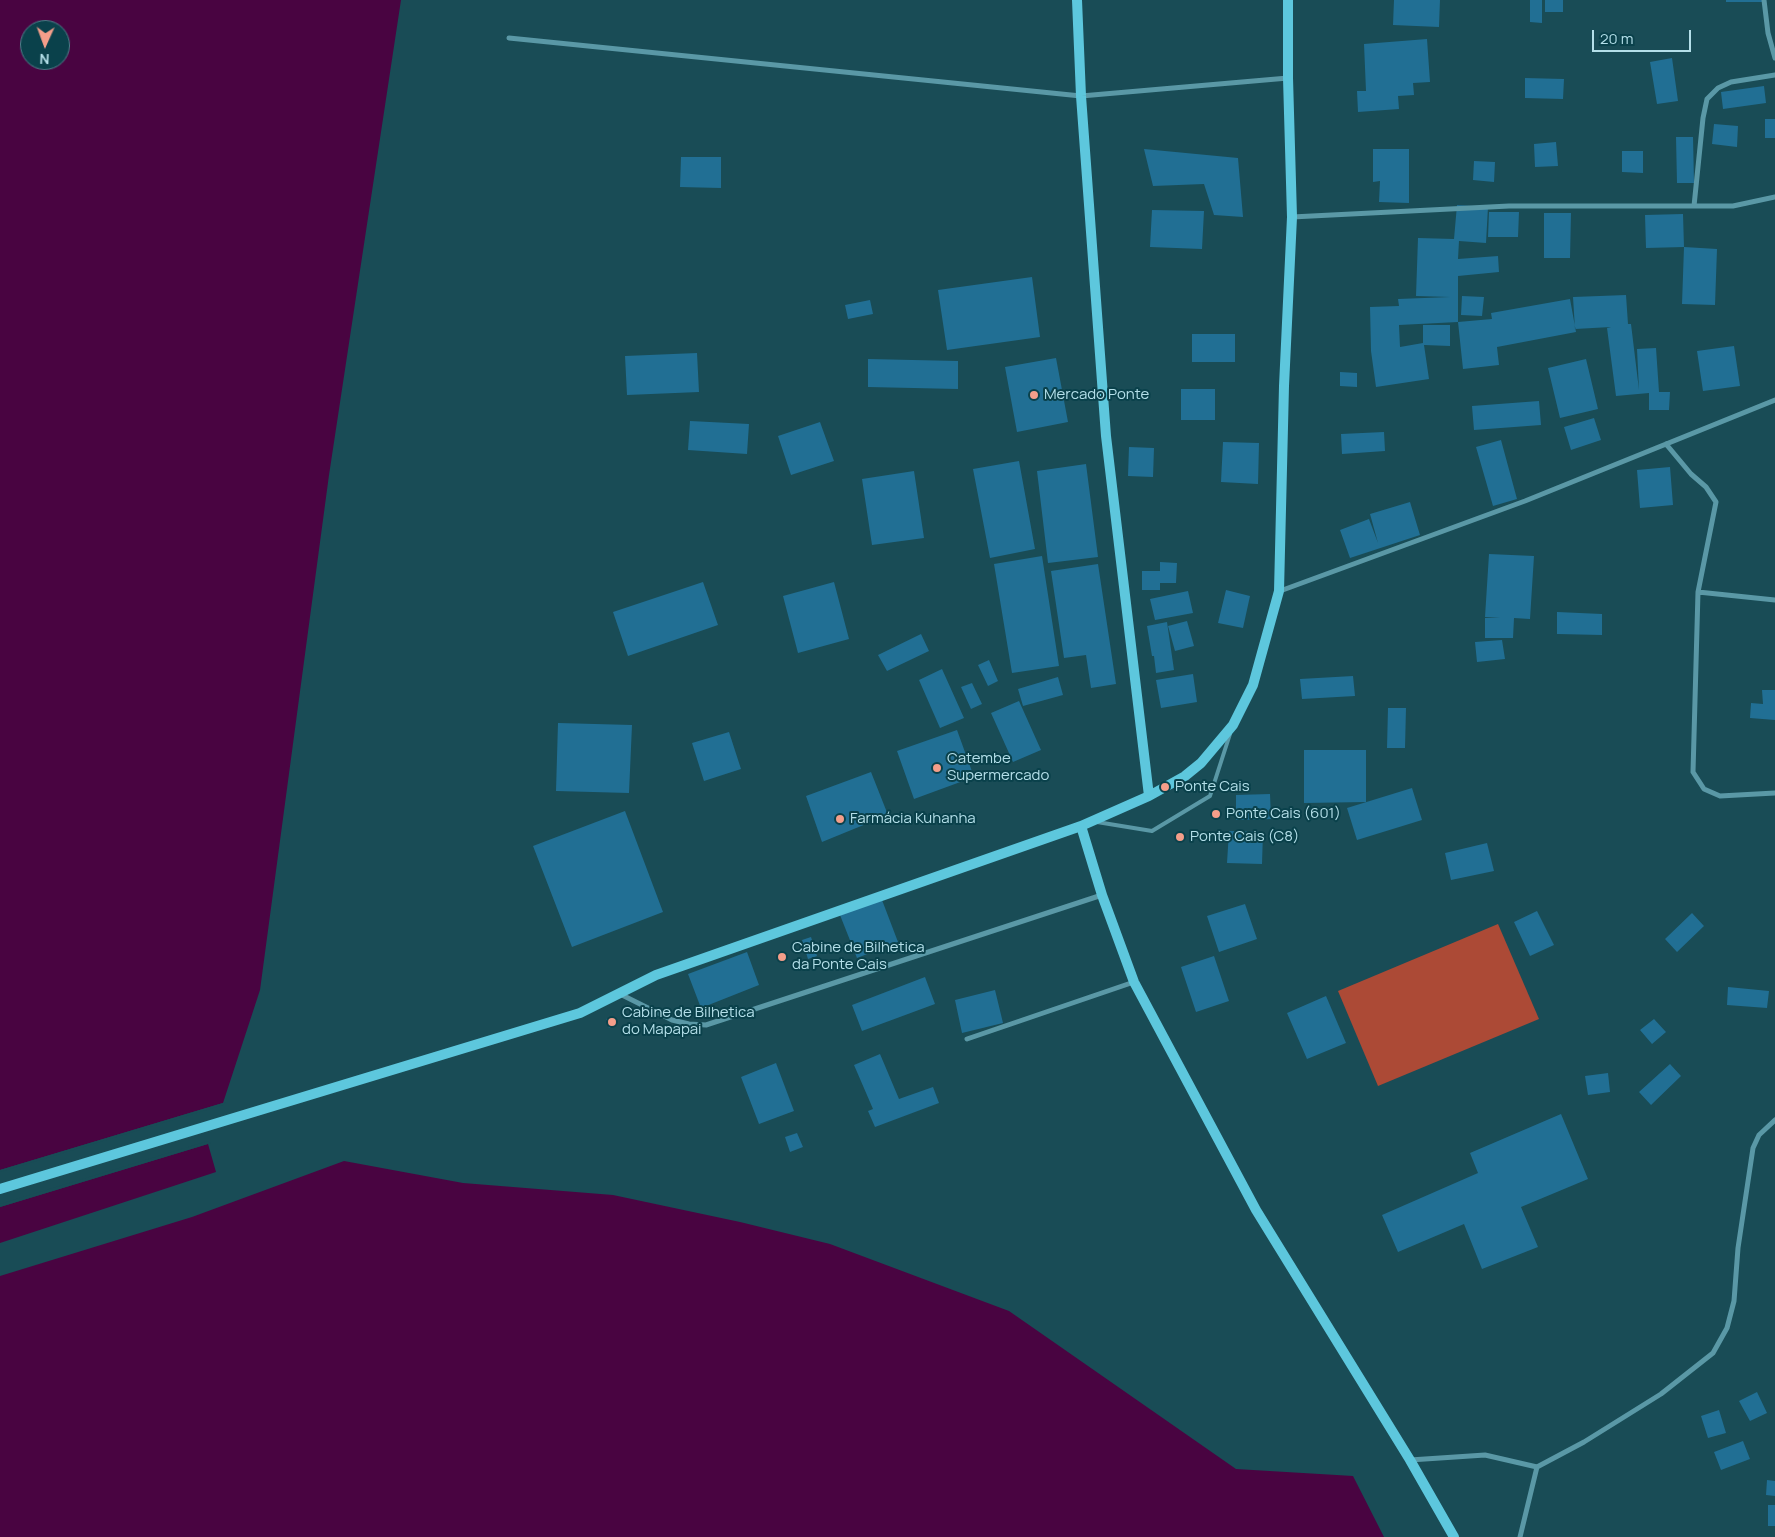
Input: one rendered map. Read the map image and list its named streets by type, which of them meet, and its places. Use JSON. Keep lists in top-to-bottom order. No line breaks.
{"places":["Mercado Ponte","Catembe Supermercado","Ponte Cais","Ponte Cais (601)","Farmácia Kuhanha","Ponte Cais (C8)","Cabine de Bilhetica da Ponte Cais","Cabine de Bilhetica do Mapapai"],"scale_bar":"20 m","north":"bottom"}
